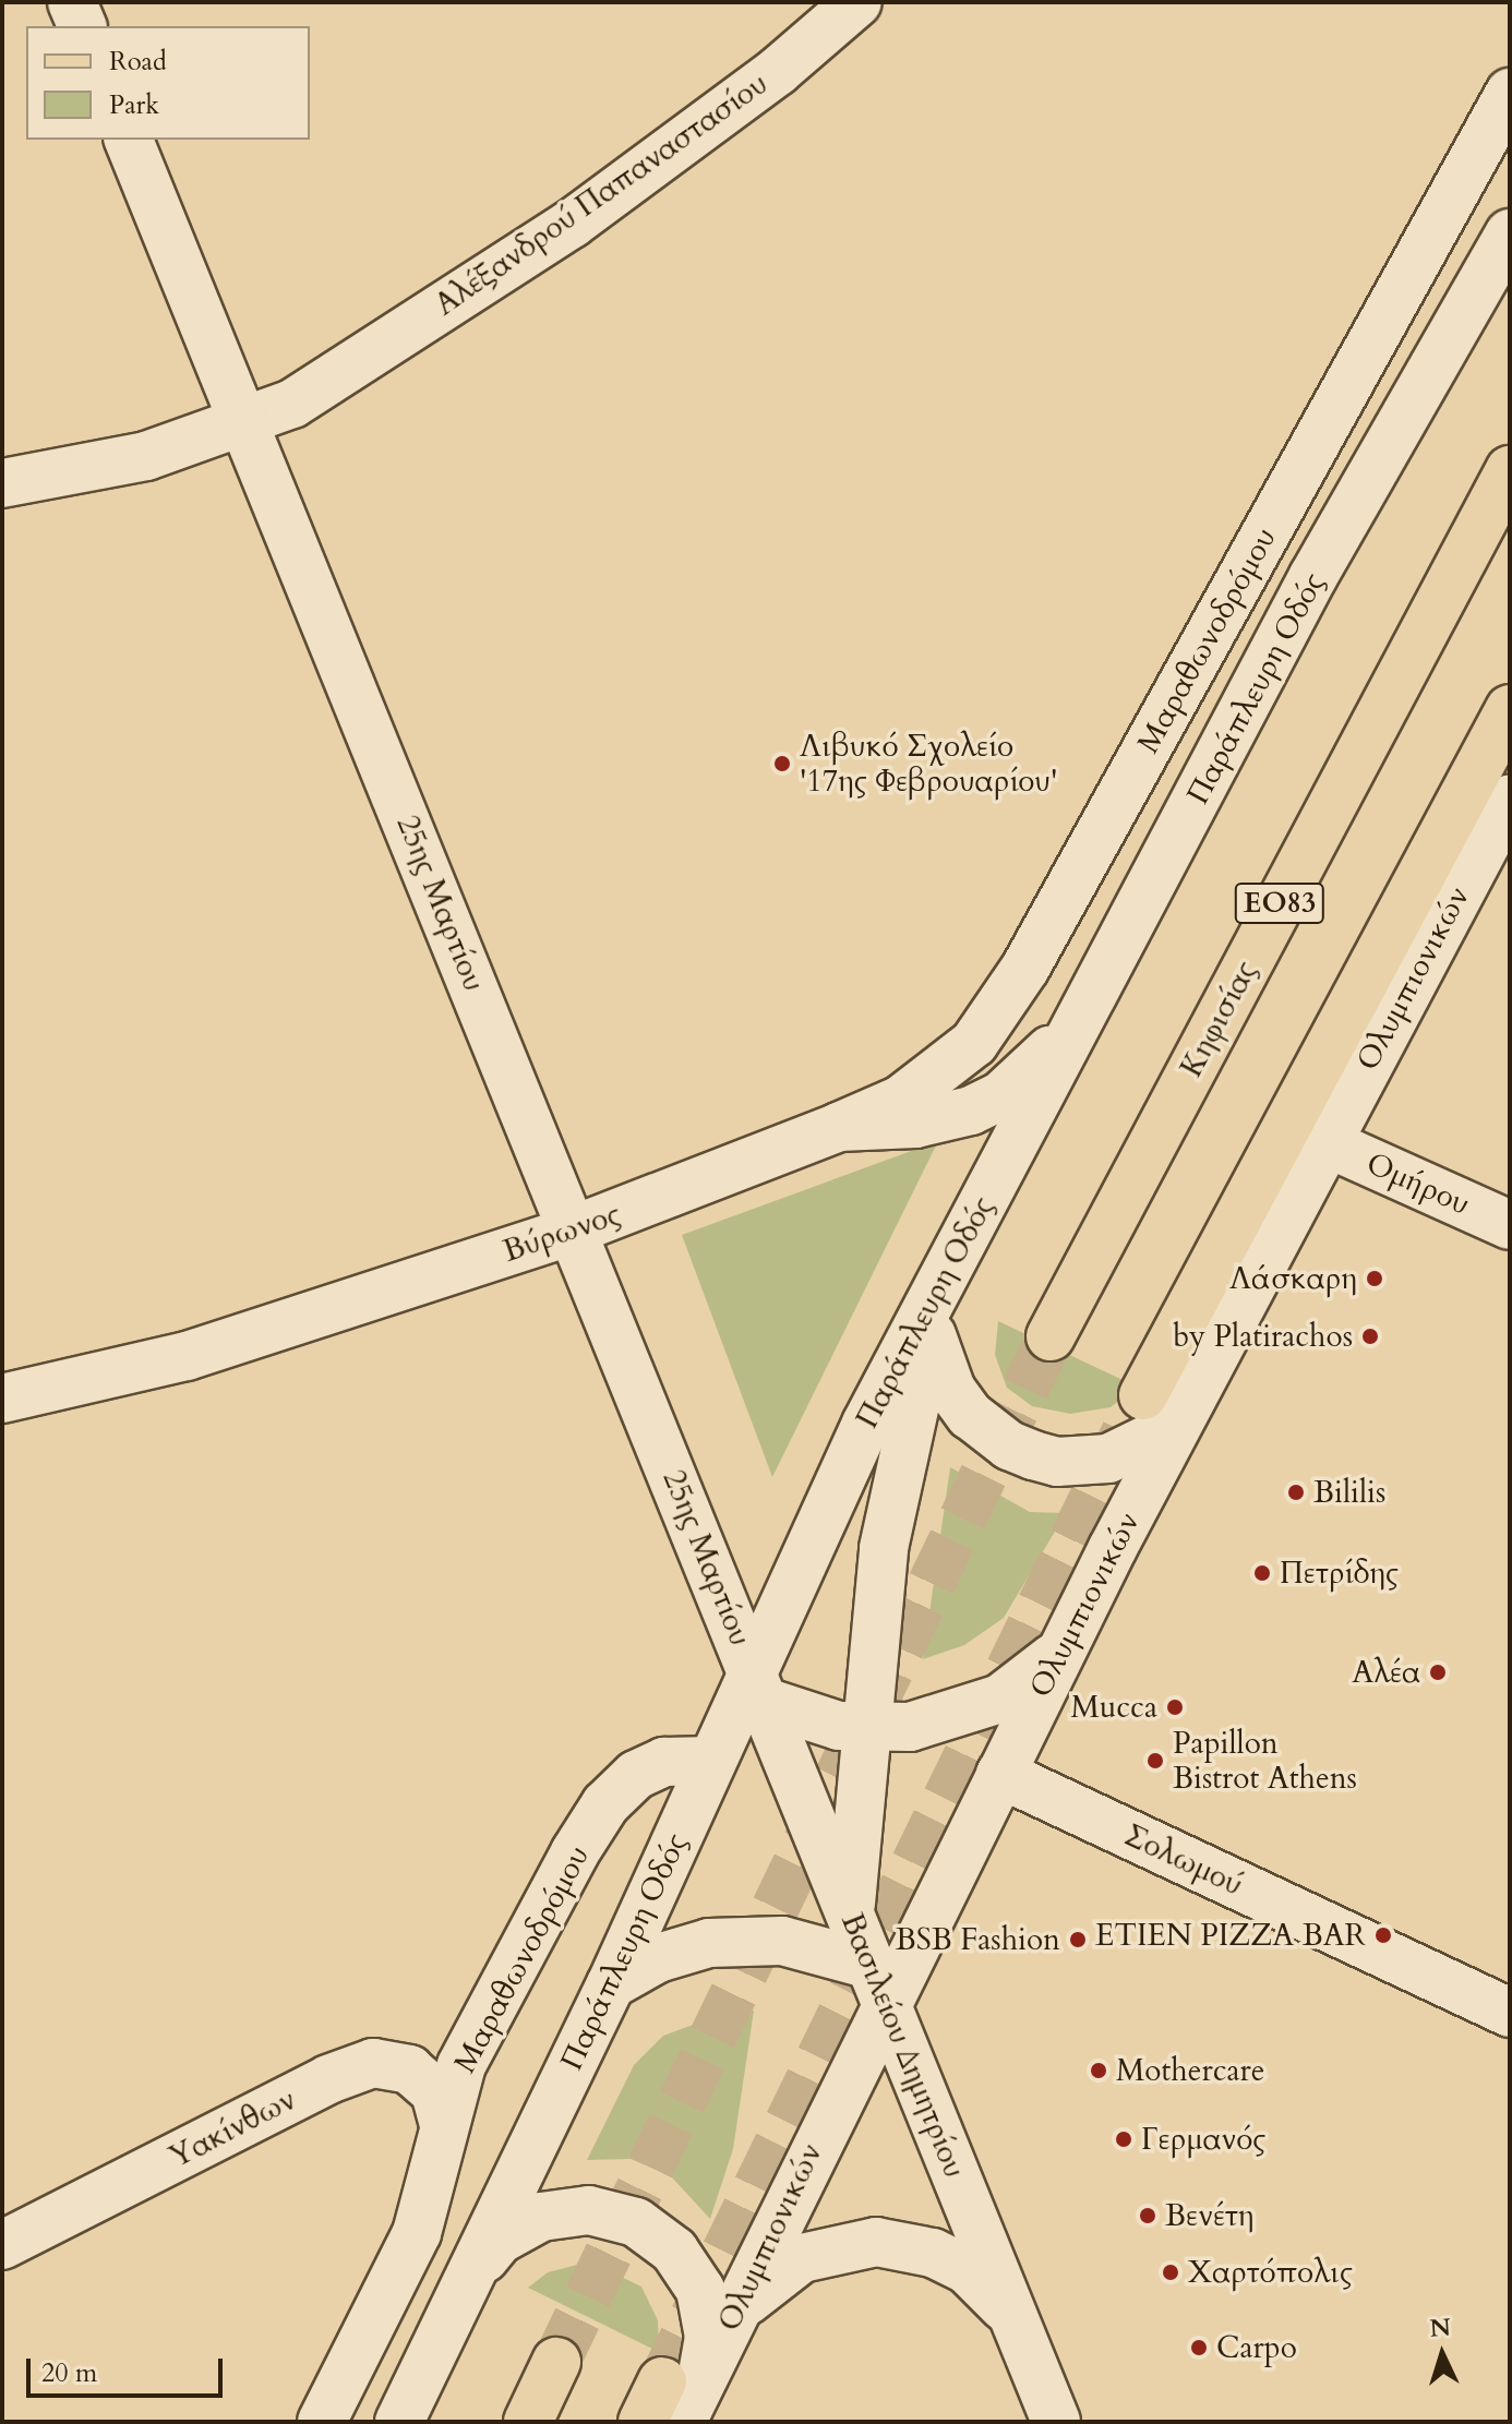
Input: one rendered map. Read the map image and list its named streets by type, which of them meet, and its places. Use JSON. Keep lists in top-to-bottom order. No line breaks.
{"streets":{"main road":["ΕΟ83","Κηφισίας"],"street":["Αλέξανδρού Παπαναστασίου","Μαραθωνοδρόμου","Παράπλευρη Οδός","25ης Μαρτίου","Ολυμπιονικών","Ομήρου","Βύρωνος","Σολωμού","Βασιλείου Δημητρίου","Υακίνθων"]},"crossings":[["Αλέξανδρού Παπαναστασίου","25ης Μαρτίου"],["Μαραθωνοδρόμου","Παράπλευρη Οδός"],["Μαραθωνοδρόμου","Βύρωνος"],["Μαραθωνοδρόμου","Υακίνθων"],["Παράπλευρη Οδός","25ης Μαρτίου"],["Παράπλευρη Οδός","Βύρωνος"],["Παράπλευρη Οδός","Βασιλείου Δημητρίου"],["25ης Μαρτίου","Βύρωνος"],["25ης Μαρτίου","Βασιλείου Δημητρίου"],["Ολυμπιονικών","Ομήρου"],["Ολυμπιονικών","Σολωμού"],["Ολυμπιονικών","Βασιλείου Δημητρίου"]],"places":["Λιβυκό Σχολείο '17ης Φεβρουαρίου'","Λάσκαρη","by Platirachos","Bililis","Πετρίδης","Αλέα","Mucca","Papillon Bistrot Athens","ETIEN PIZZA BAR","BSB Fashion","Mothercare","Γερμανός","Βενέτη","Χαρτόπολις","Carpo"],"legend":["Road","Park"],"scale_bar":"20 m","north":"top"}
